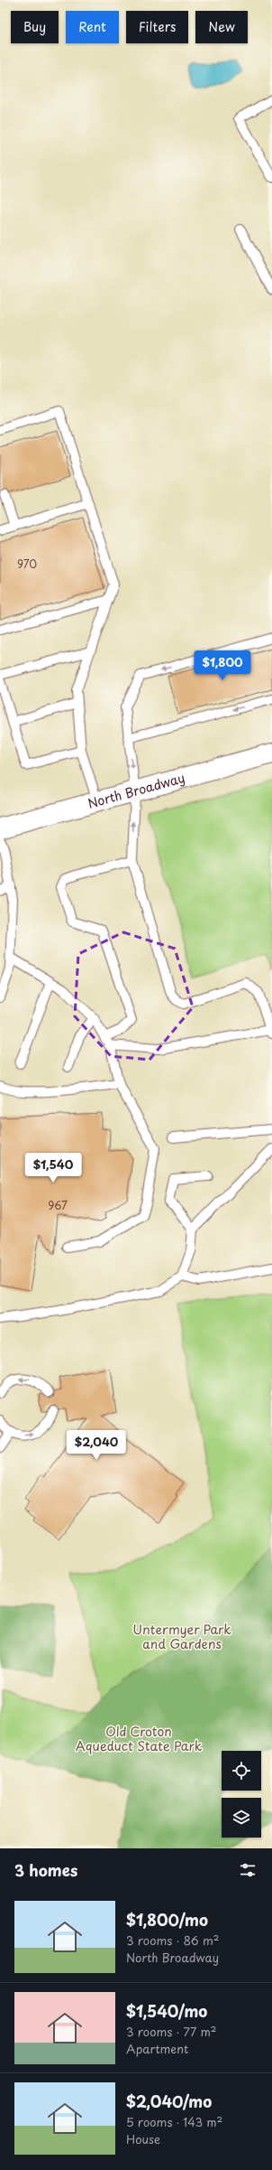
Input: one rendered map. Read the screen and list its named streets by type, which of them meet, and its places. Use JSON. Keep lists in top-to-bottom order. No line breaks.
{"streets":{"main road":["North Broadway"]},"parks":["Untermyer Park and Gardens","Old Croton Aqueduct State Park"],"house_numbers":["970","967"],"page":{"chip":["Buy","Rent","Filters","New"],"price":["$1,800","$1,540","$2,040"],"heading":"3 homes","list":[{"name":"$1,800/mo","note":"3 rooms · 86 m² · North Broadway"},{"name":"$1,540/mo","note":"3 rooms · 77 m² · Apartment"},{"name":"$2,040/mo","note":"5 rooms · 143 m² · House"}]}}
